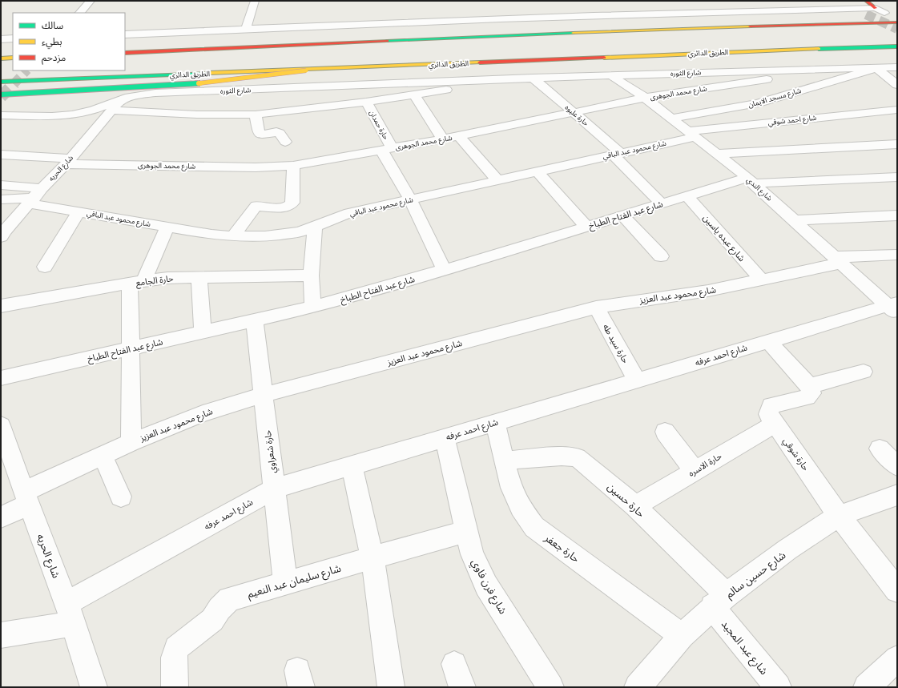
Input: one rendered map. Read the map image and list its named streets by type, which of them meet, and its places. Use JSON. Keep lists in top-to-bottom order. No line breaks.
{"streets":{"main road":["الطريق الدائري"],"street":["شارع الثوره","شارع محمد الجوهرى","شارع مسجد الايمان","حارة عليوه","شارع احمد شوقي","حارة حمدان","شارع محمود عبد الباقي","شارع الحريه","شارع الندي","شارع عبد الفتاح الطباخ","شارع عبده ياسين","حارة الجامع","شارع محمود عبد العزيز","حارة سيد طه","شارع احمد عرفه","حارة شعراوي","حارة شوقي","حارة الاسره","حارة حسين","حارة جعفر","شارع حسين سالم","شارع سليمان عبد النعيم","شارع فرن فاوي","شارع عبد المجيد"]},"crossings":[["شارع الثوره","شارع محمد الجوهرى"],["شارع الثوره","شارع مسجد الايمان"],["شارع الثوره","حارة عليوه"],["شارع الثوره","حارة حمدان"],["شارع الثوره","شارع الحريه"],["شارع الثوره","شارع الندي"],["شارع محمد الجوهرى","حارة عليوه"],["شارع محمد الجوهرى","حارة حمدان"],["شارع محمد الجوهرى","شارع الحريه"],["شارع محمد الجوهرى","شارع الندي"],["شارع مسجد الايمان","شارع الندي"],["حارة عليوه","شارع محمود عبد الباقي"],["حارة عليوه","شارع عبد الفتاح الطباخ"],["شارع احمد شوقي","شارع محمود عبد الباقي"],["شارع احمد شوقي","شارع الندي"],["حارة حمدان","شارع محمود عبد الباقي"],["حارة حمدان","شارع عبد الفتاح الطباخ"],["شارع محمود عبد الباقي","شارع الحريه"],["شارع محمود عبد الباقي","شارع الندي"],["شارع الحريه","شارع محمود عبد العزيز"],["شارع الحريه","شارع احمد عرفه"],["شارع الندي","شارع عبد الفتاح الطباخ"],["شارع الندي","شارع محمود عبد العزيز"],["شارع الندي","شارع احمد عرفه"],["شارع عبد الفتاح الطباخ","شارع عبده ياسين"],["شارع عبد الفتاح الطباخ","حارة شعراوي"],["شارع عبده ياسين","شارع محمود عبد العزيز"],["شارع محمود عبد العزيز","حارة سيد طه"],["شارع محمود عبد العزيز","حارة شعراوي"],["حارة سيد طه","شارع احمد عرفه"],["شارع احمد عرفه","حارة شعراوي"],["شارع احمد عرفه","حارة جعفر"],["شارع احمد عرفه","شارع فرن فاوي"],["حارة شعراوي","شارع سليمان عبد النعيم"],["حارة شوقي","حارة الاسره"],["حارة شوقي","شارع حسين سالم"],["حارة الاسره","حارة حسين"],["حارة حسين","حارة جعفر"],["حارة حسين","شارع حسين سالم"],["حارة حسين","شارع عبد المجيد"],["حارة جعفر","شارع حسين سالم"],["شارع حسين سالم","شارع عبد المجيد"],["شارع سليمان عبد النعيم","شارع فرن فاوي"]],"legend":["سالك","بطيء","مزدحم"]}
